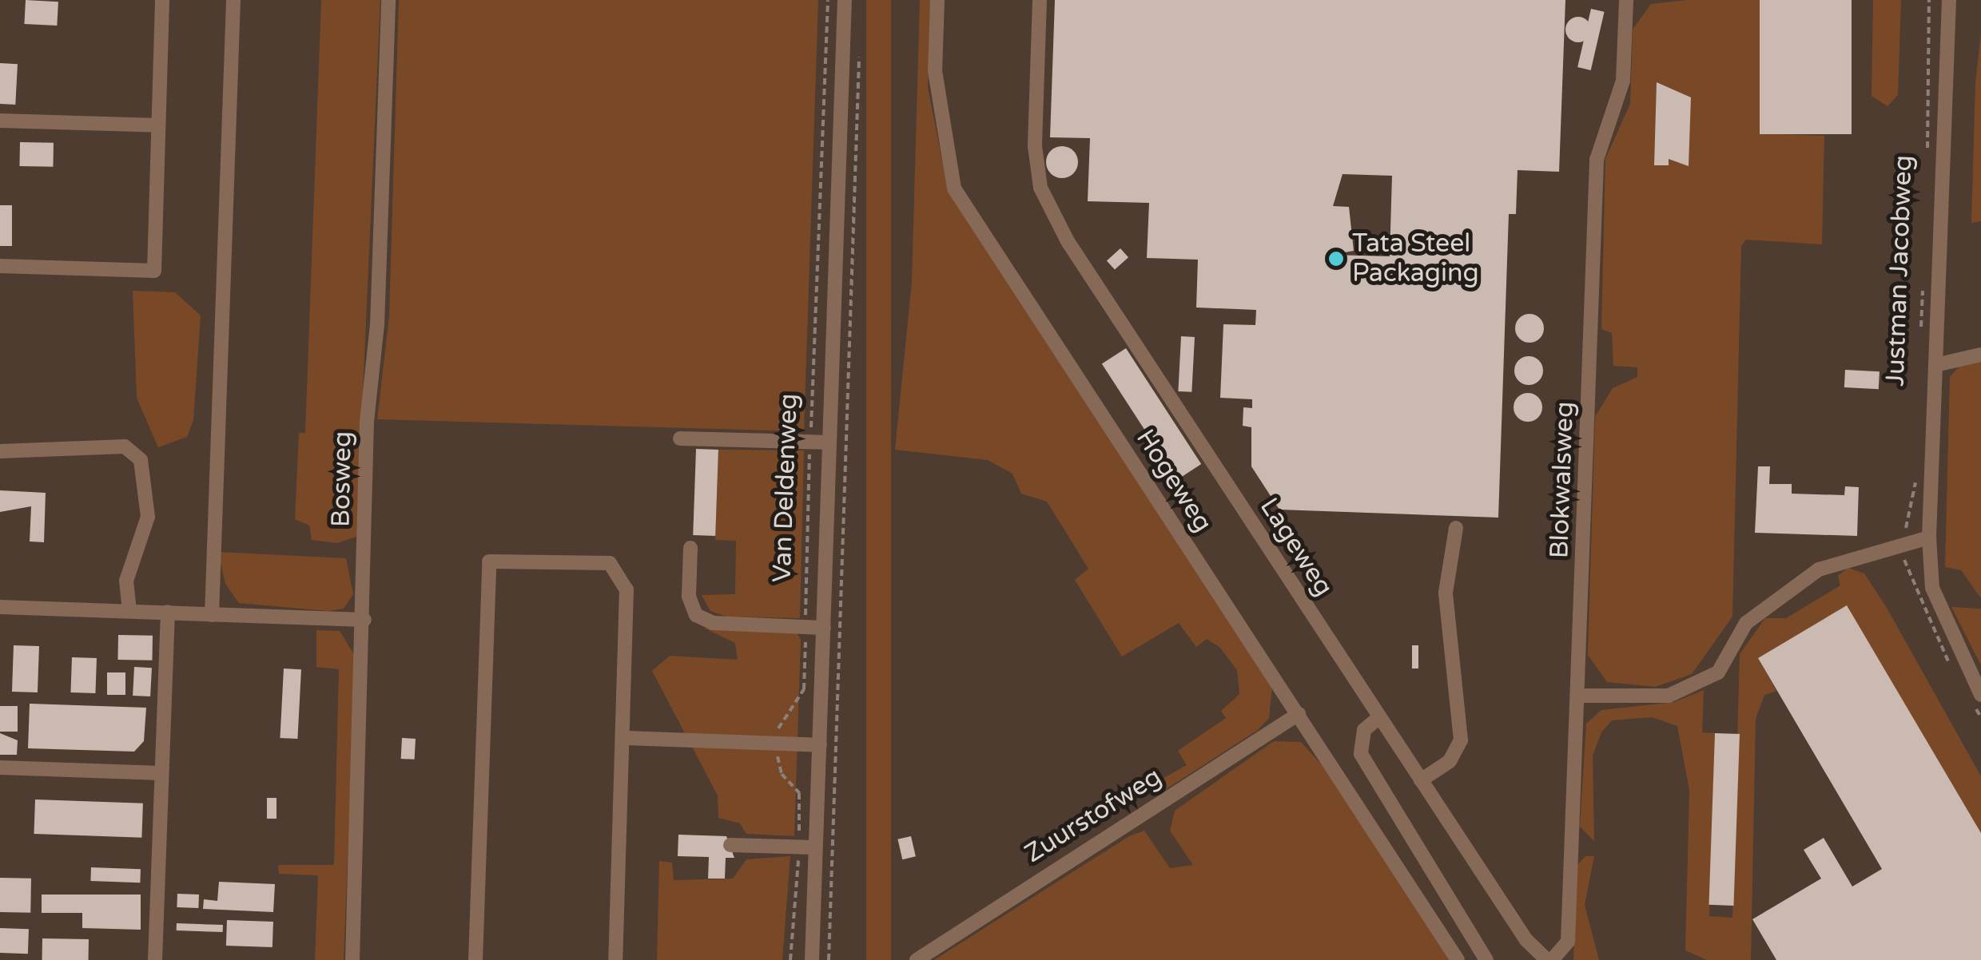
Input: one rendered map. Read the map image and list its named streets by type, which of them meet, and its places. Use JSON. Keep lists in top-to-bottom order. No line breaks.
{"streets":{"street":["Justman Jacobweg","Bosweg","Blokwalsweg","Hogeweg","Van Deldenweg","Lageweg","Zuurstofweg"]},"crossings":[["Blokwalsweg","Lageweg"],["Hogeweg","Zuurstofweg"]],"places":["Tata Steel Packaging"]}
